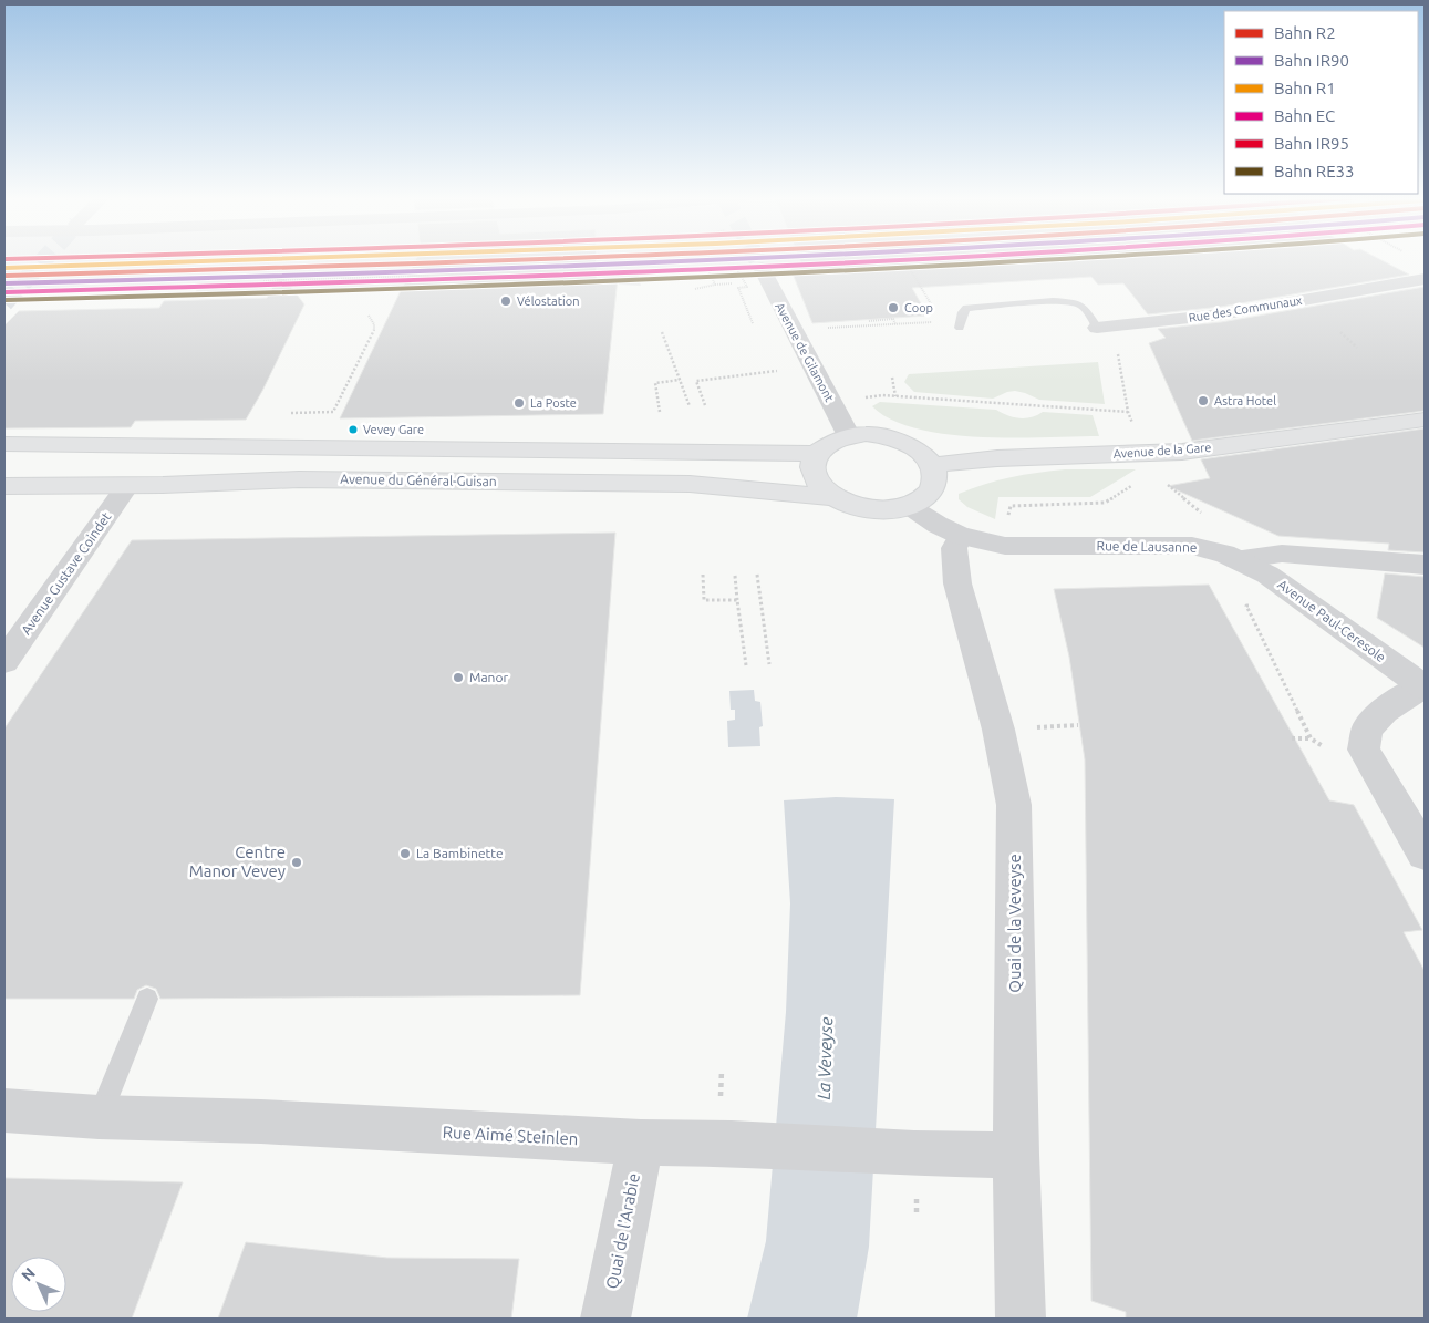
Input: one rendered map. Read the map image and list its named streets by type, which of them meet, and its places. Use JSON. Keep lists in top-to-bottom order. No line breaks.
{"streets":{"main road":["Avenue de la Gare","Avenue du Général-Guisan"],"street":["Rue des Communaux","Avenue de Gilamont","Rue de Lausanne","Avenue Gustave Coindet","Avenue Paul-Ceresole","Quai de la Veveyse","Rue Aimé Steinlen","Quai de l'Arabie"]},"crossings":[["Avenue de Gilamont","Avenue de la Gare"],["Avenue de Gilamont","Avenue du Général-Guisan"],["Avenue de Gilamont","Rue de Lausanne"],["Avenue de la Gare","Avenue du Général-Guisan"],["Avenue de la Gare","Rue de Lausanne"],["Avenue du Général-Guisan","Rue de Lausanne"],["Avenue du Général-Guisan","Avenue Gustave Coindet"],["Rue de Lausanne","Avenue Paul-Ceresole"],["Rue de Lausanne","Quai de la Veveyse"],["Quai de la Veveyse","Rue Aimé Steinlen"],["Rue Aimé Steinlen","Quai de l'Arabie"]],"water":["La Veveyse"],"places":["Vélostation","Coop","Astra Hotel","La Poste","Vevey Gare","Manor","La Bambinette","Centre Manor Vevey"],"lines":["rail line R2","rail line IR90","rail line R1","rail line EC","rail line IR95","rail line RE33"],"legend":["Bahn R2","Bahn IR90","Bahn R1","Bahn EC","Bahn IR95","Bahn RE33"],"north":"top left"}
